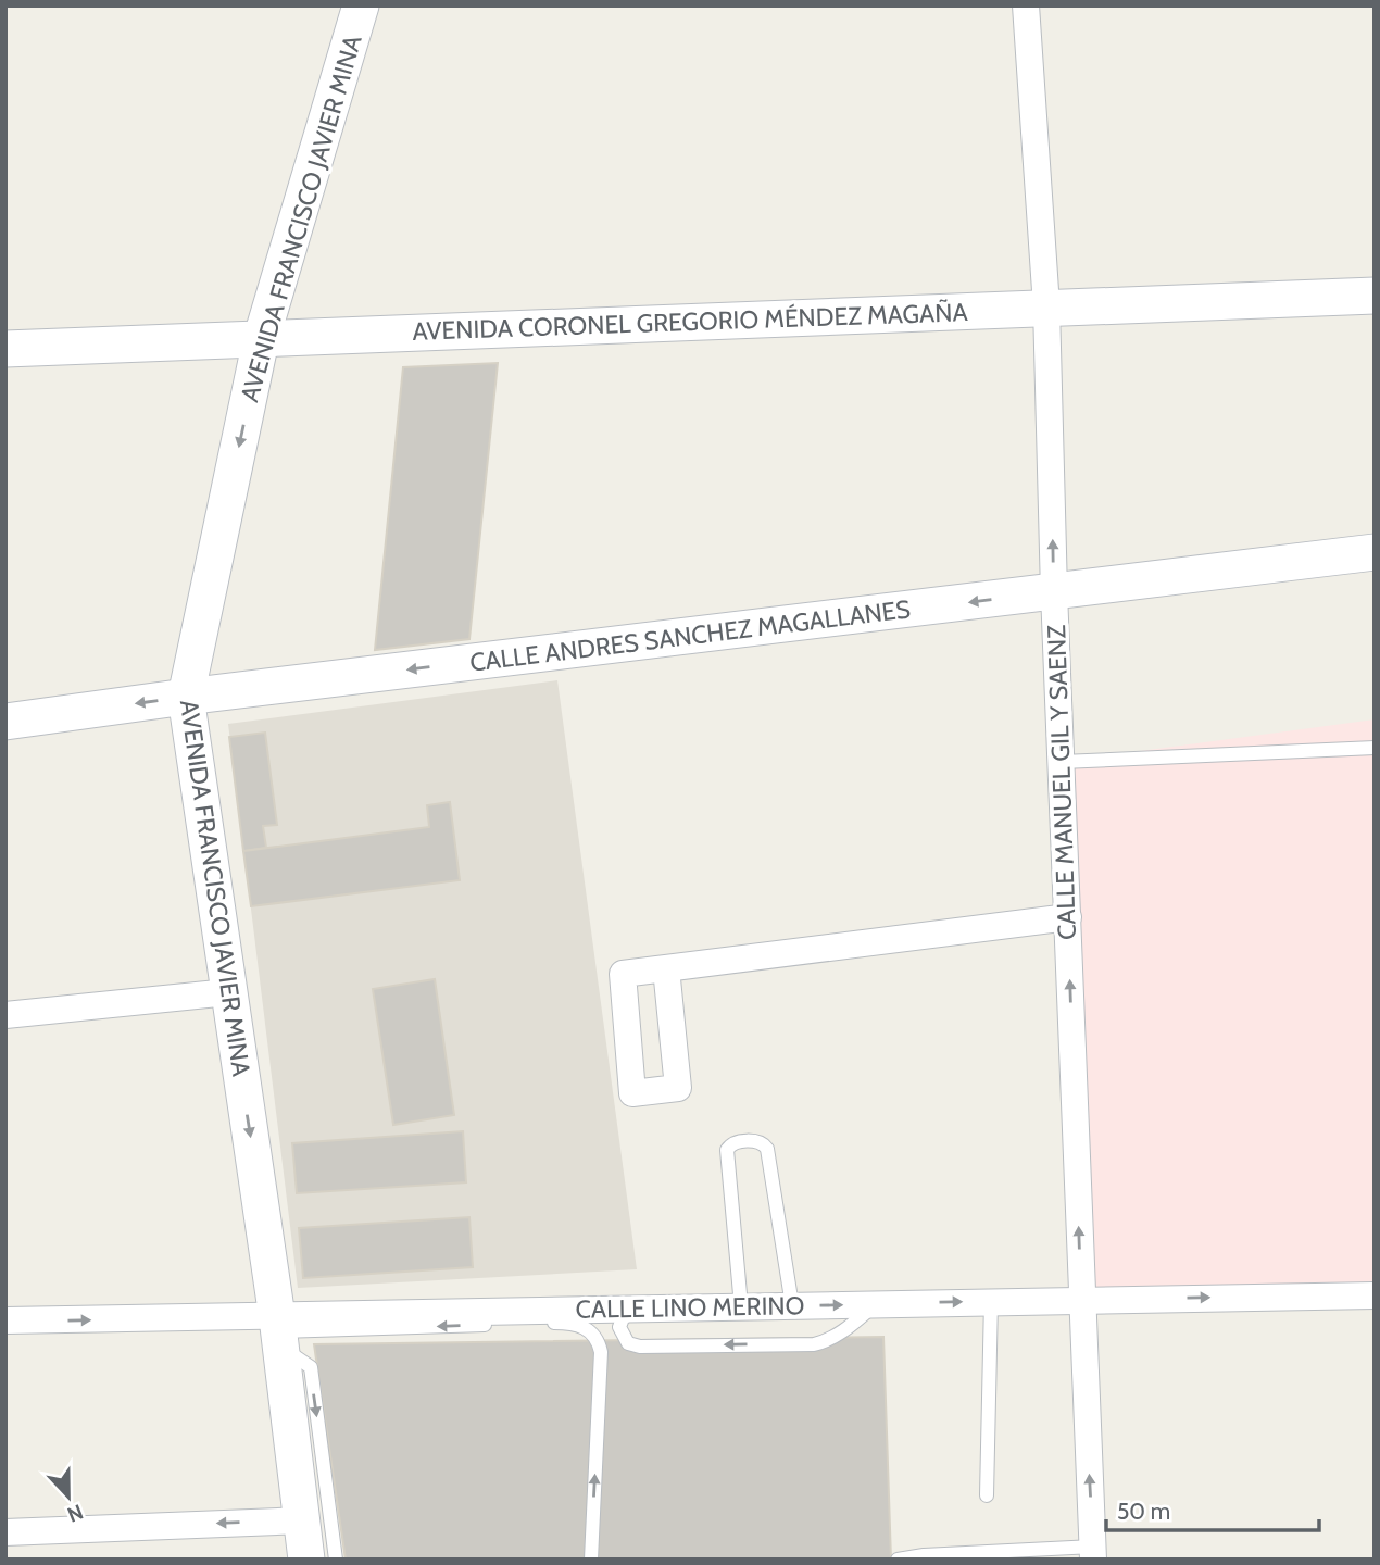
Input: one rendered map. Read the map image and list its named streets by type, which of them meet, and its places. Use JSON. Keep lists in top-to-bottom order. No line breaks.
{"streets":{"main road":["AVENIDA FRANCISCO JAVIER MINA","AVENIDA CORONEL GREGORIO MÉNDEZ MAGAÑA","CALLE ANDRES SANCHEZ MAGALLANES"],"street":["CALLE MANUEL GIL Y SAENZ","CALLE LINO MERINO"]},"crossings":[["AVENIDA FRANCISCO JAVIER MINA","AVENIDA CORONEL GREGORIO MÉNDEZ MAGAÑA"],["AVENIDA FRANCISCO JAVIER MINA","CALLE ANDRES SANCHEZ MAGALLANES"],["AVENIDA FRANCISCO JAVIER MINA","CALLE LINO MERINO"],["AVENIDA CORONEL GREGORIO MÉNDEZ MAGAÑA","CALLE MANUEL GIL Y SAENZ"],["CALLE ANDRES SANCHEZ MAGALLANES","CALLE MANUEL GIL Y SAENZ"],["CALLE MANUEL GIL Y SAENZ","CALLE LINO MERINO"]],"one_way":["AVENIDA FRANCISCO JAVIER MINA","CALLE ANDRES SANCHEZ MAGALLANES","CALLE MANUEL GIL Y SAENZ"],"scale_bar":"50 m","north":"bottom"}
